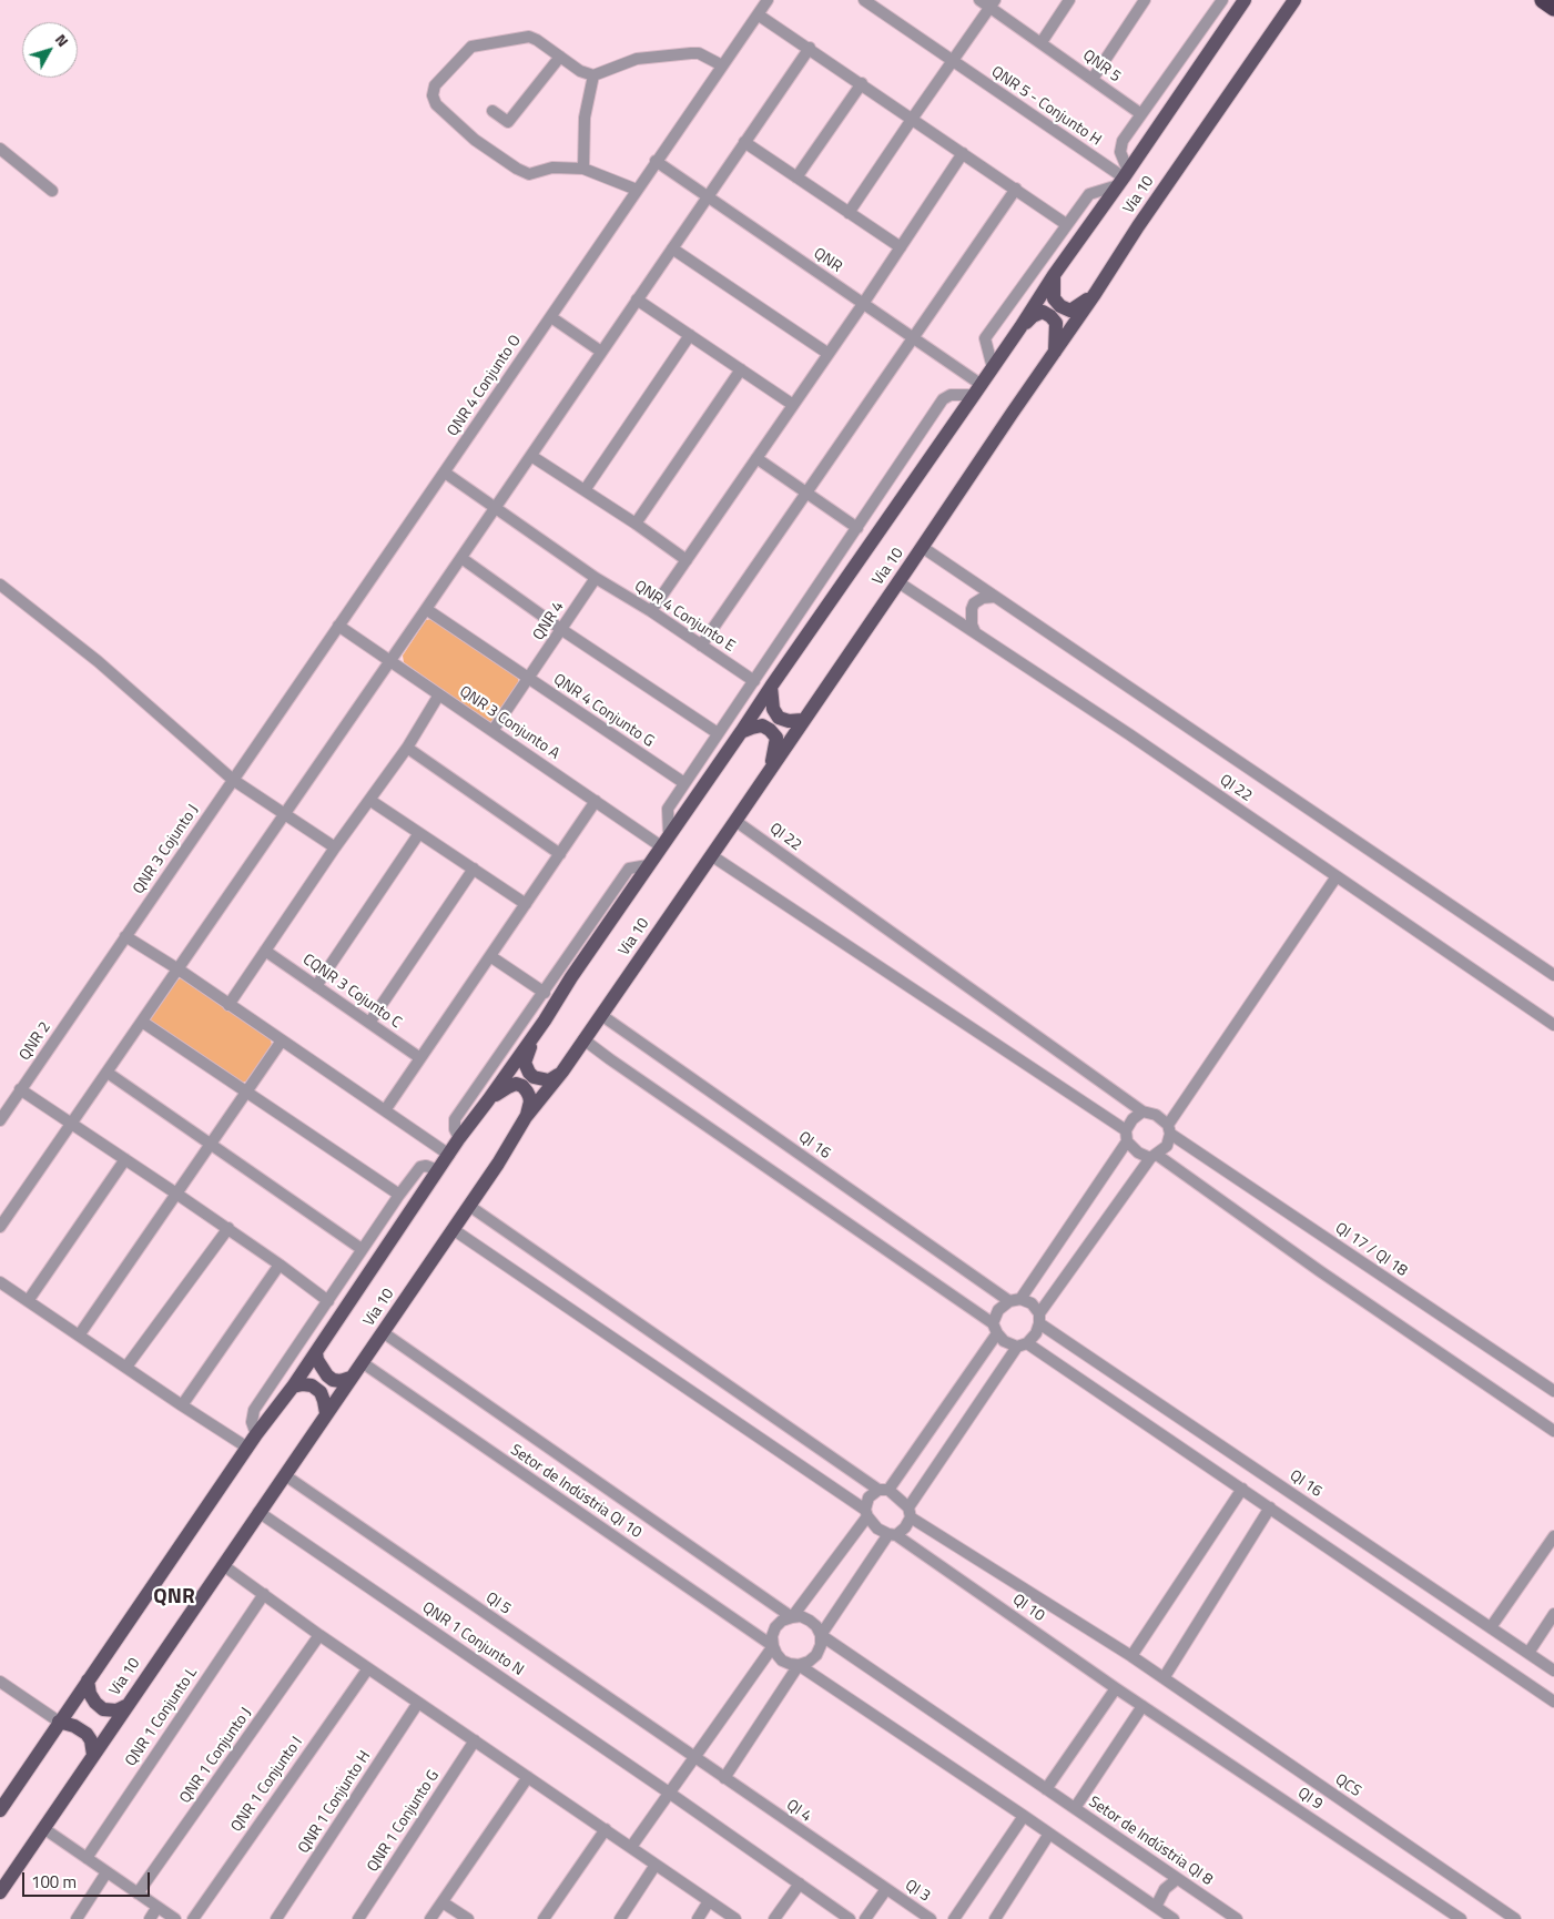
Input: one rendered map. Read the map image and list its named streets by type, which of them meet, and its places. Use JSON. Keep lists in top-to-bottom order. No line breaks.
{"streets":{"main road":["Via 10"],"street":["QNR 5","QNR 5 - Conjunto H","QNR","QNR 4 Conjunto O","QNR 4 Conjunto E","QNR 4","QNR 4 Conjunto G","QNR 3 Conjunto A","QI 22","QNR 3 Cojunto J","CQNR 3 Cojunto C","QNR 2","QI 16","QI 17 / QI 18","Setor de Indústria QI 10","QI 5","QI 10","QNR 1 Conjunto N","QNR 1 Conjunto L","QNR 1 Conjunto J","QNR 1 Conjunto I","QCS","QI 9","QNR 1 Conjunto H","QI 4","QNR 1 Conjunto G","Setor de Indústria QI 8","QI 3"]},"crossings":[["QNR 5 - Conjunto H","Via 10"],["Via 10","QNR"],["Via 10","QNR 3 Conjunto A"],["Via 10","QI 22"],["Via 10","QI 16"],["Via 10","Setor de Indústria QI 10"],["Via 10","QI 5"],["Via 10","QNR 1 Conjunto N"],["QNR","QNR 4 Conjunto O"],["QNR 4 Conjunto E","QNR 4"],["QNR 4","QNR 4 Conjunto G"],["QNR 4 Conjunto G","QNR 3 Conjunto A"],["QNR 3 Conjunto A","QNR 3 Cojunto J"],["QI 22","QI 17 / QI 18"],["QNR 3 Cojunto J","QNR 2"],["Setor de Indústria QI 10","Setor de Indústria QI 8"],["QI 5","QI 4"],["QI 10","QCS"],["QI 10","QI 9"],["QI 4","QI 3"]],"districts":["QNR"],"scale_bar":"100 m","north":"top right"}
